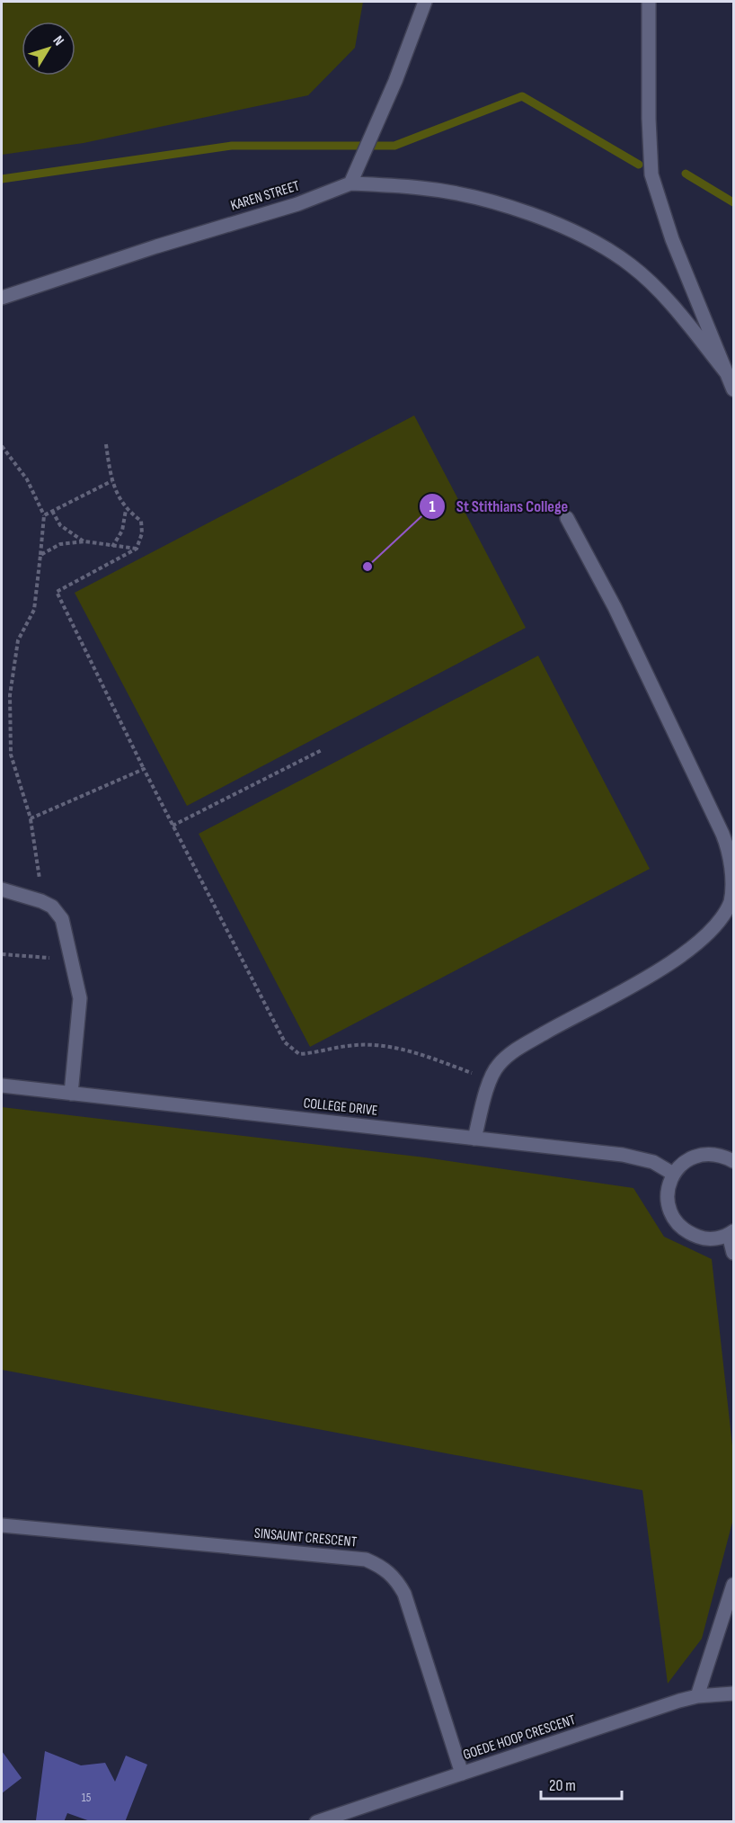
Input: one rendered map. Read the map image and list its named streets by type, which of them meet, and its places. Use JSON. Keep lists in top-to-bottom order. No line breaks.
{"streets":{"street":["KAREN STREET","COLLEGE DRIVE","SINSAUNT CRESCENT","GOEDE HOOP CRESCENT"]},"crossings":[["SINSAUNT CRESCENT","GOEDE HOOP CRESCENT"]],"places":["St Stithians College"],"house_numbers":["15"],"scale_bar":"20 m","north":"top right"}
